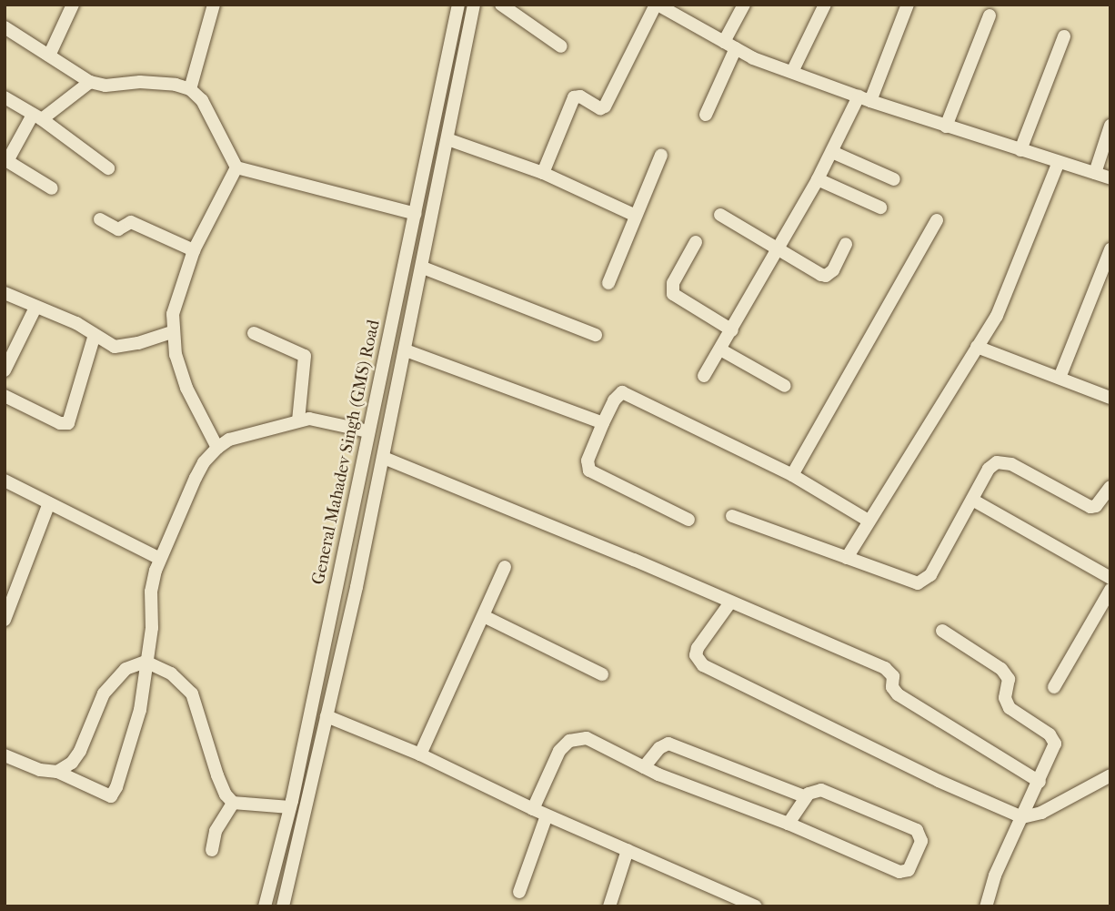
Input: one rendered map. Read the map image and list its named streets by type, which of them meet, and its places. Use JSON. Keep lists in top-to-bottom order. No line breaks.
{"streets":{"street":["General Mahadev Singh (GMS) Road"]}}
